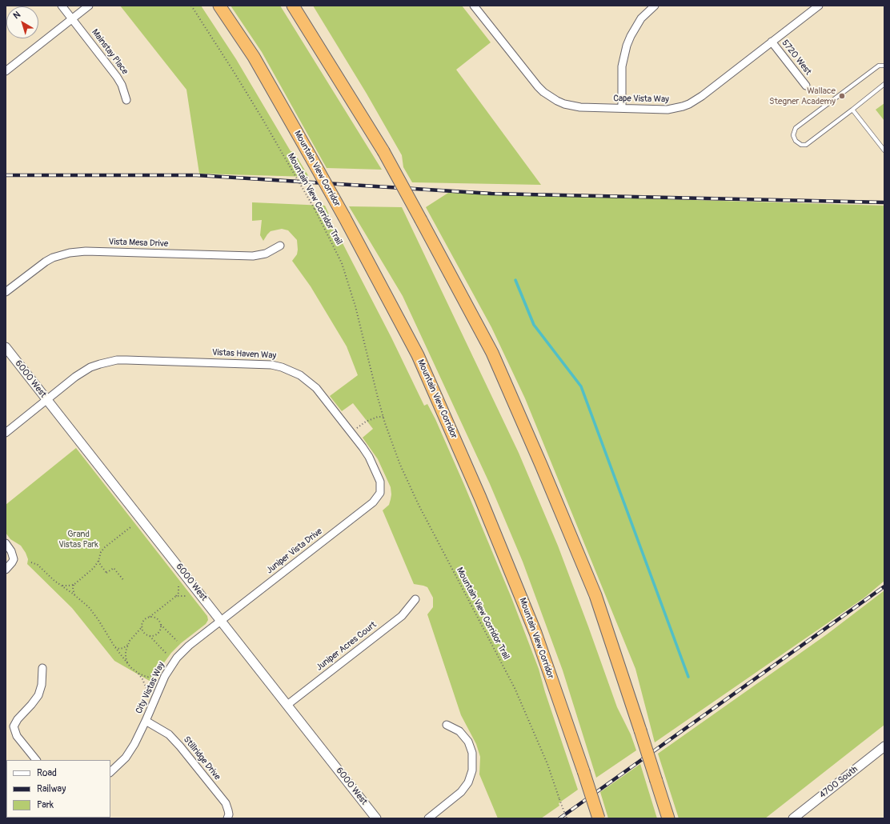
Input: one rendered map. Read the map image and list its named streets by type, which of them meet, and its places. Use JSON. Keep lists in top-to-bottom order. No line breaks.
{"streets":{"highway":["Mountain View Corridor"],"street":["Mainstay Place","5720 West","Cape Vista Way","Vista Mesa Drive","Vistas Haven Way","6000 West","Juniper Vista Drive","Juniper Acres Court","City Vistas Way","Stillridge Drive","4700 South"],"path":["Mountain View Corridor Trail"]},"crossings":[["5720 West","Cape Vista Way"],["Vistas Haven Way","6000 West"],["Vistas Haven Way","Juniper Vista Drive"],["6000 West","Juniper Vista Drive"],["6000 West","Juniper Acres Court"],["6000 West","City Vistas Way"],["Juniper Vista Drive","City Vistas Way"],["City Vistas Way","Stillridge Drive"]],"parks":["Grand Vistas Park"],"places":["Wallace Stegner Academy"],"legend":["Road","Railway","Park"],"north":"top left"}
